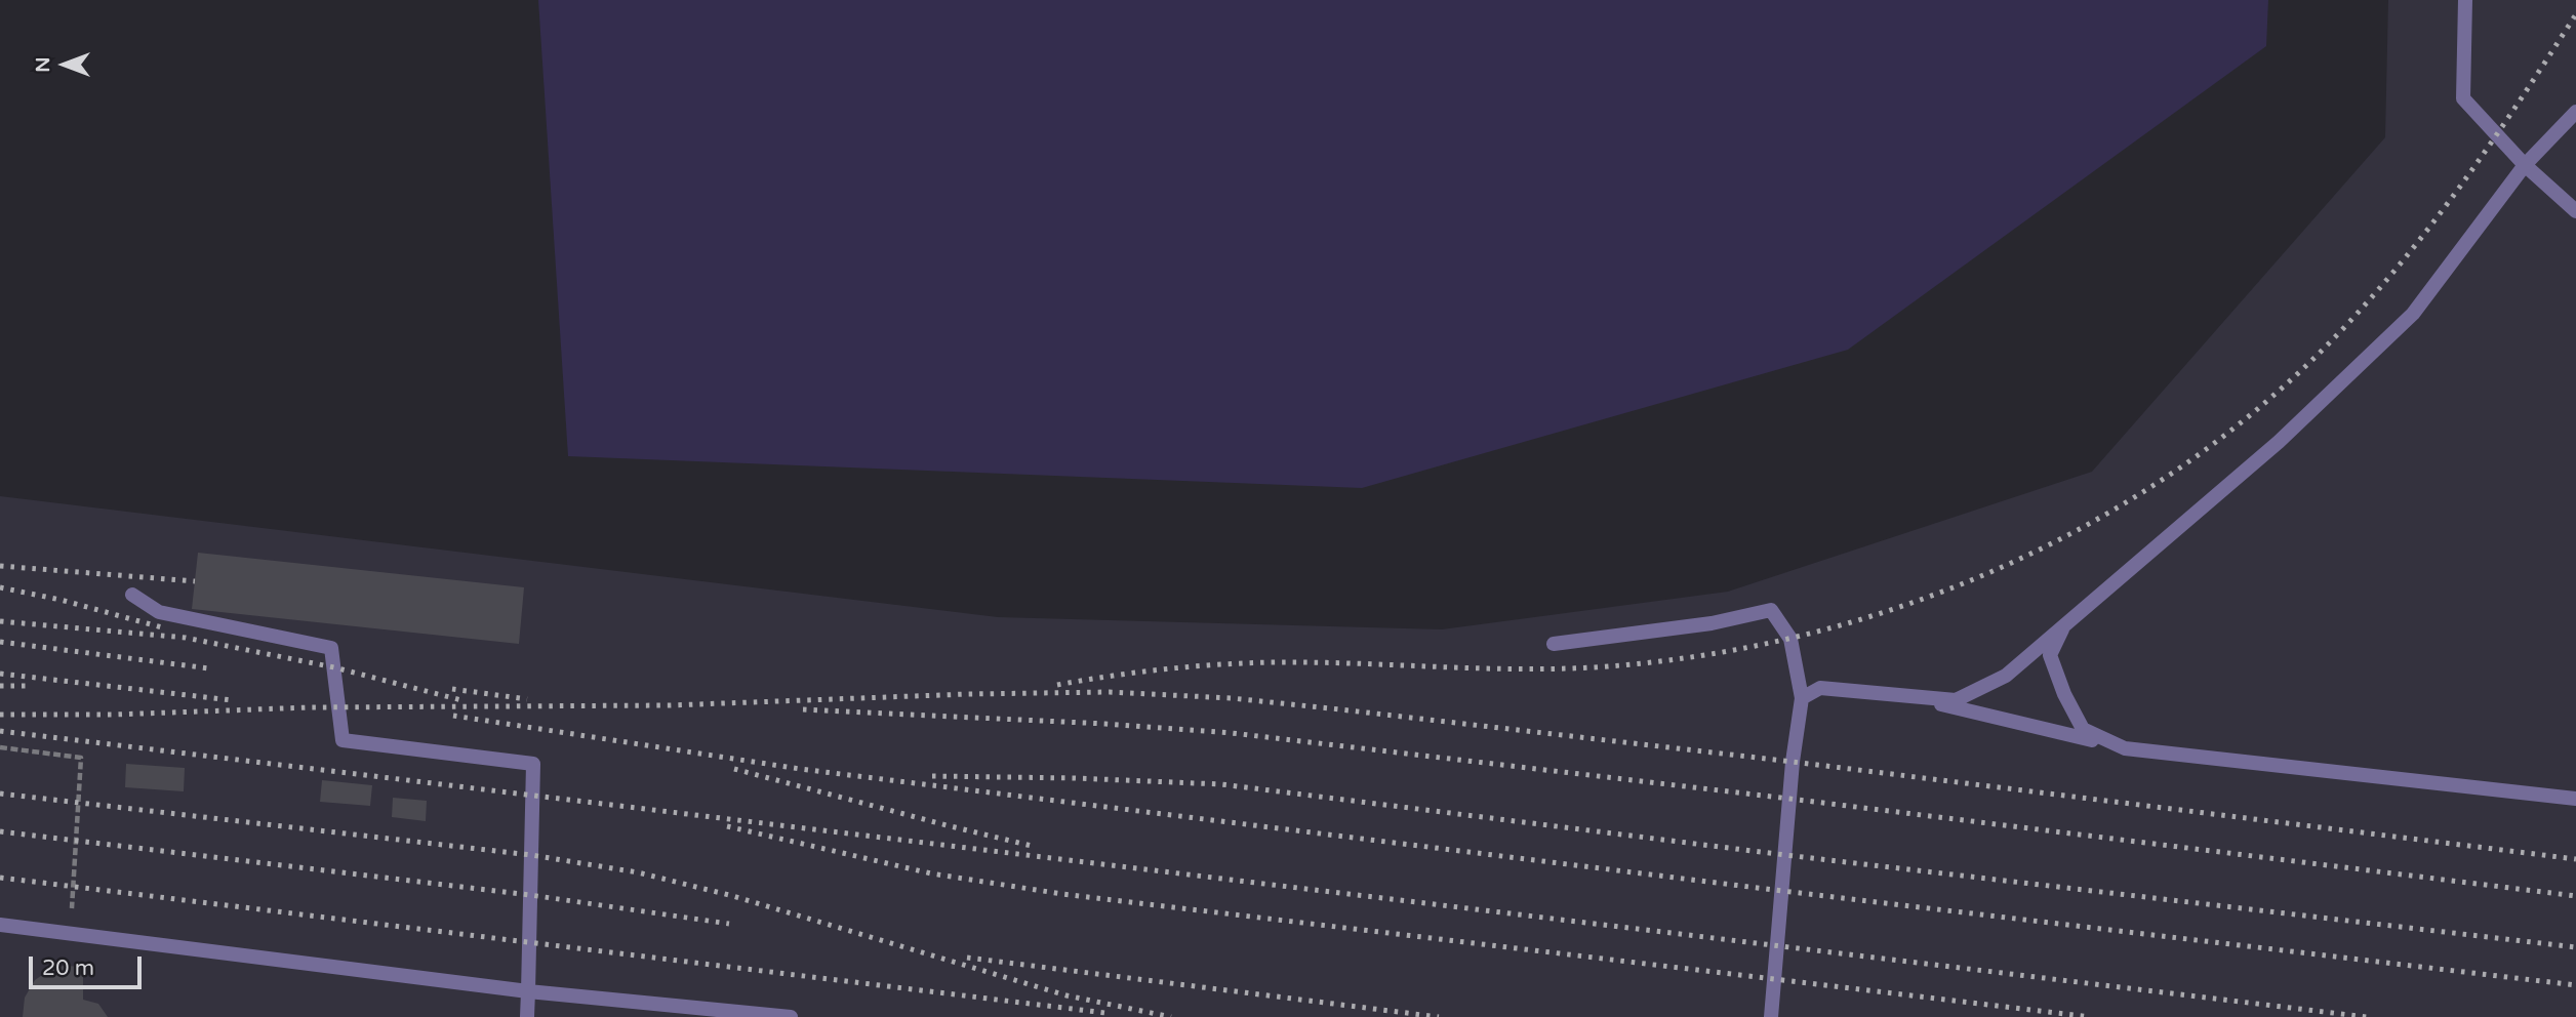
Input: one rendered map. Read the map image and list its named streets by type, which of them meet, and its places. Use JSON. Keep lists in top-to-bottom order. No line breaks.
{"scale_bar":"20 m","north":"left"}
